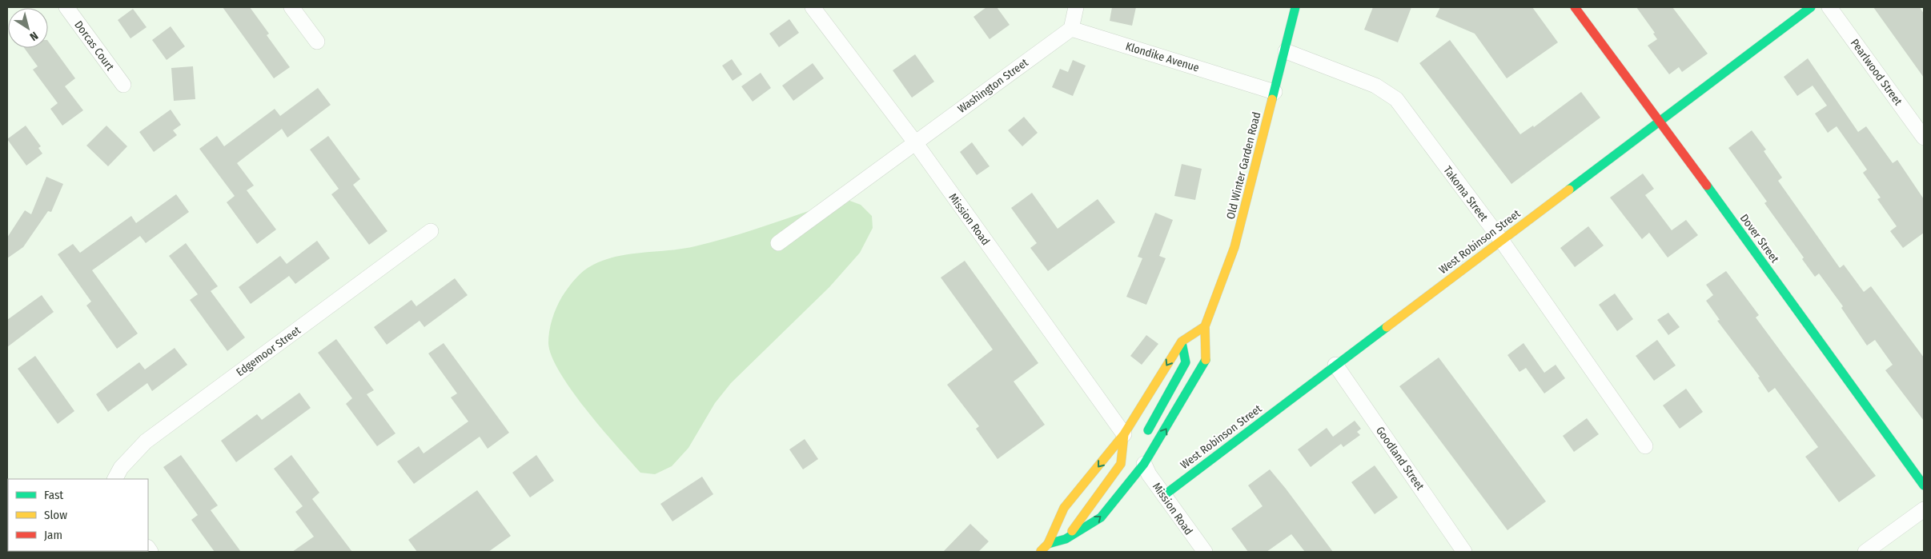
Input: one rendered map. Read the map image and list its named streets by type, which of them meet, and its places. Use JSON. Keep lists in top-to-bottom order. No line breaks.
{"streets":{"street":["Dorcas Court","Klondike Avenue","Pearlwood Street","Washington Street","Old Winter Garden Road","Takoma Street","Mission Road","Dover Street","West Robinson Street","Edgemoor Street","Goodland Street"]},"crossings":[["Klondike Avenue","Washington Street"],["Klondike Avenue","Old Winter Garden Road"],["Washington Street","Mission Road"],["Old Winter Garden Road","Takoma Street"],["Old Winter Garden Road","Mission Road"],["Takoma Street","West Robinson Street"],["Mission Road","West Robinson Street"],["Dover Street","West Robinson Street"],["West Robinson Street","Goodland Street"]],"legend":["Fast","Slow","Jam"],"north":"bottom right"}
